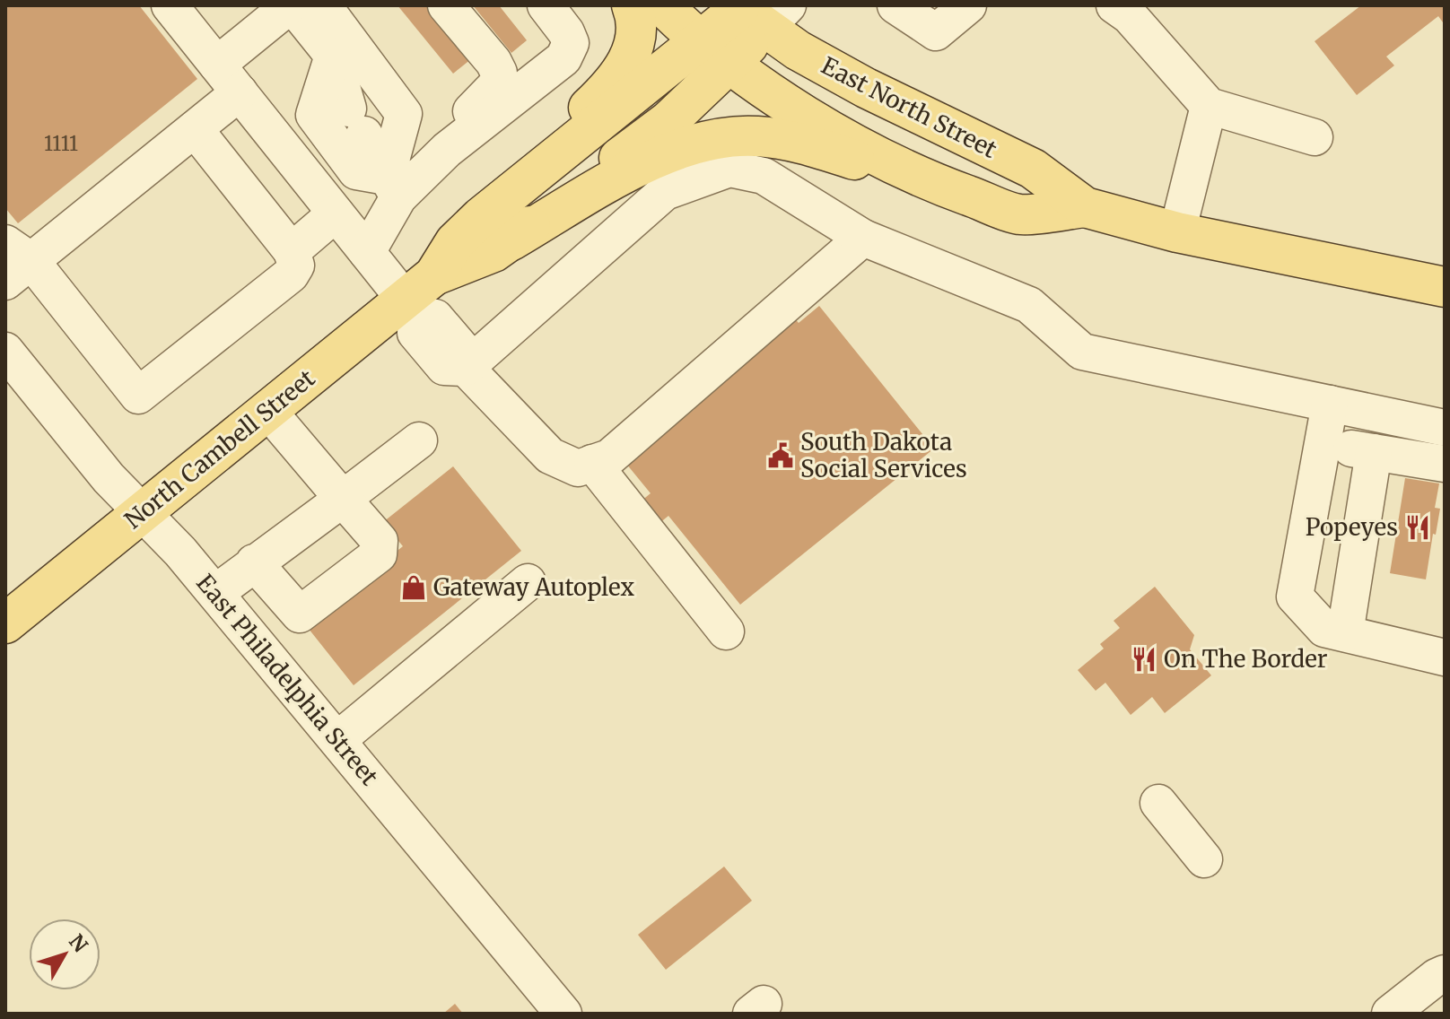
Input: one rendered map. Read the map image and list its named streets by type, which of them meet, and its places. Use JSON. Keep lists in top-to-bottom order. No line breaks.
{"streets":{"main road":["East North Street","North Cambell Street"],"street":["East Philadelphia Street"]},"crossings":[["East North Street","North Cambell Street"],["North Cambell Street","East Philadelphia Street"]],"places":{"public building":["South Dakota Social Services"],"restaurant":["Popeyes","On The Border"],"shop":["Gateway Autoplex"]},"house_numbers":["1111"],"north":"top right"}
